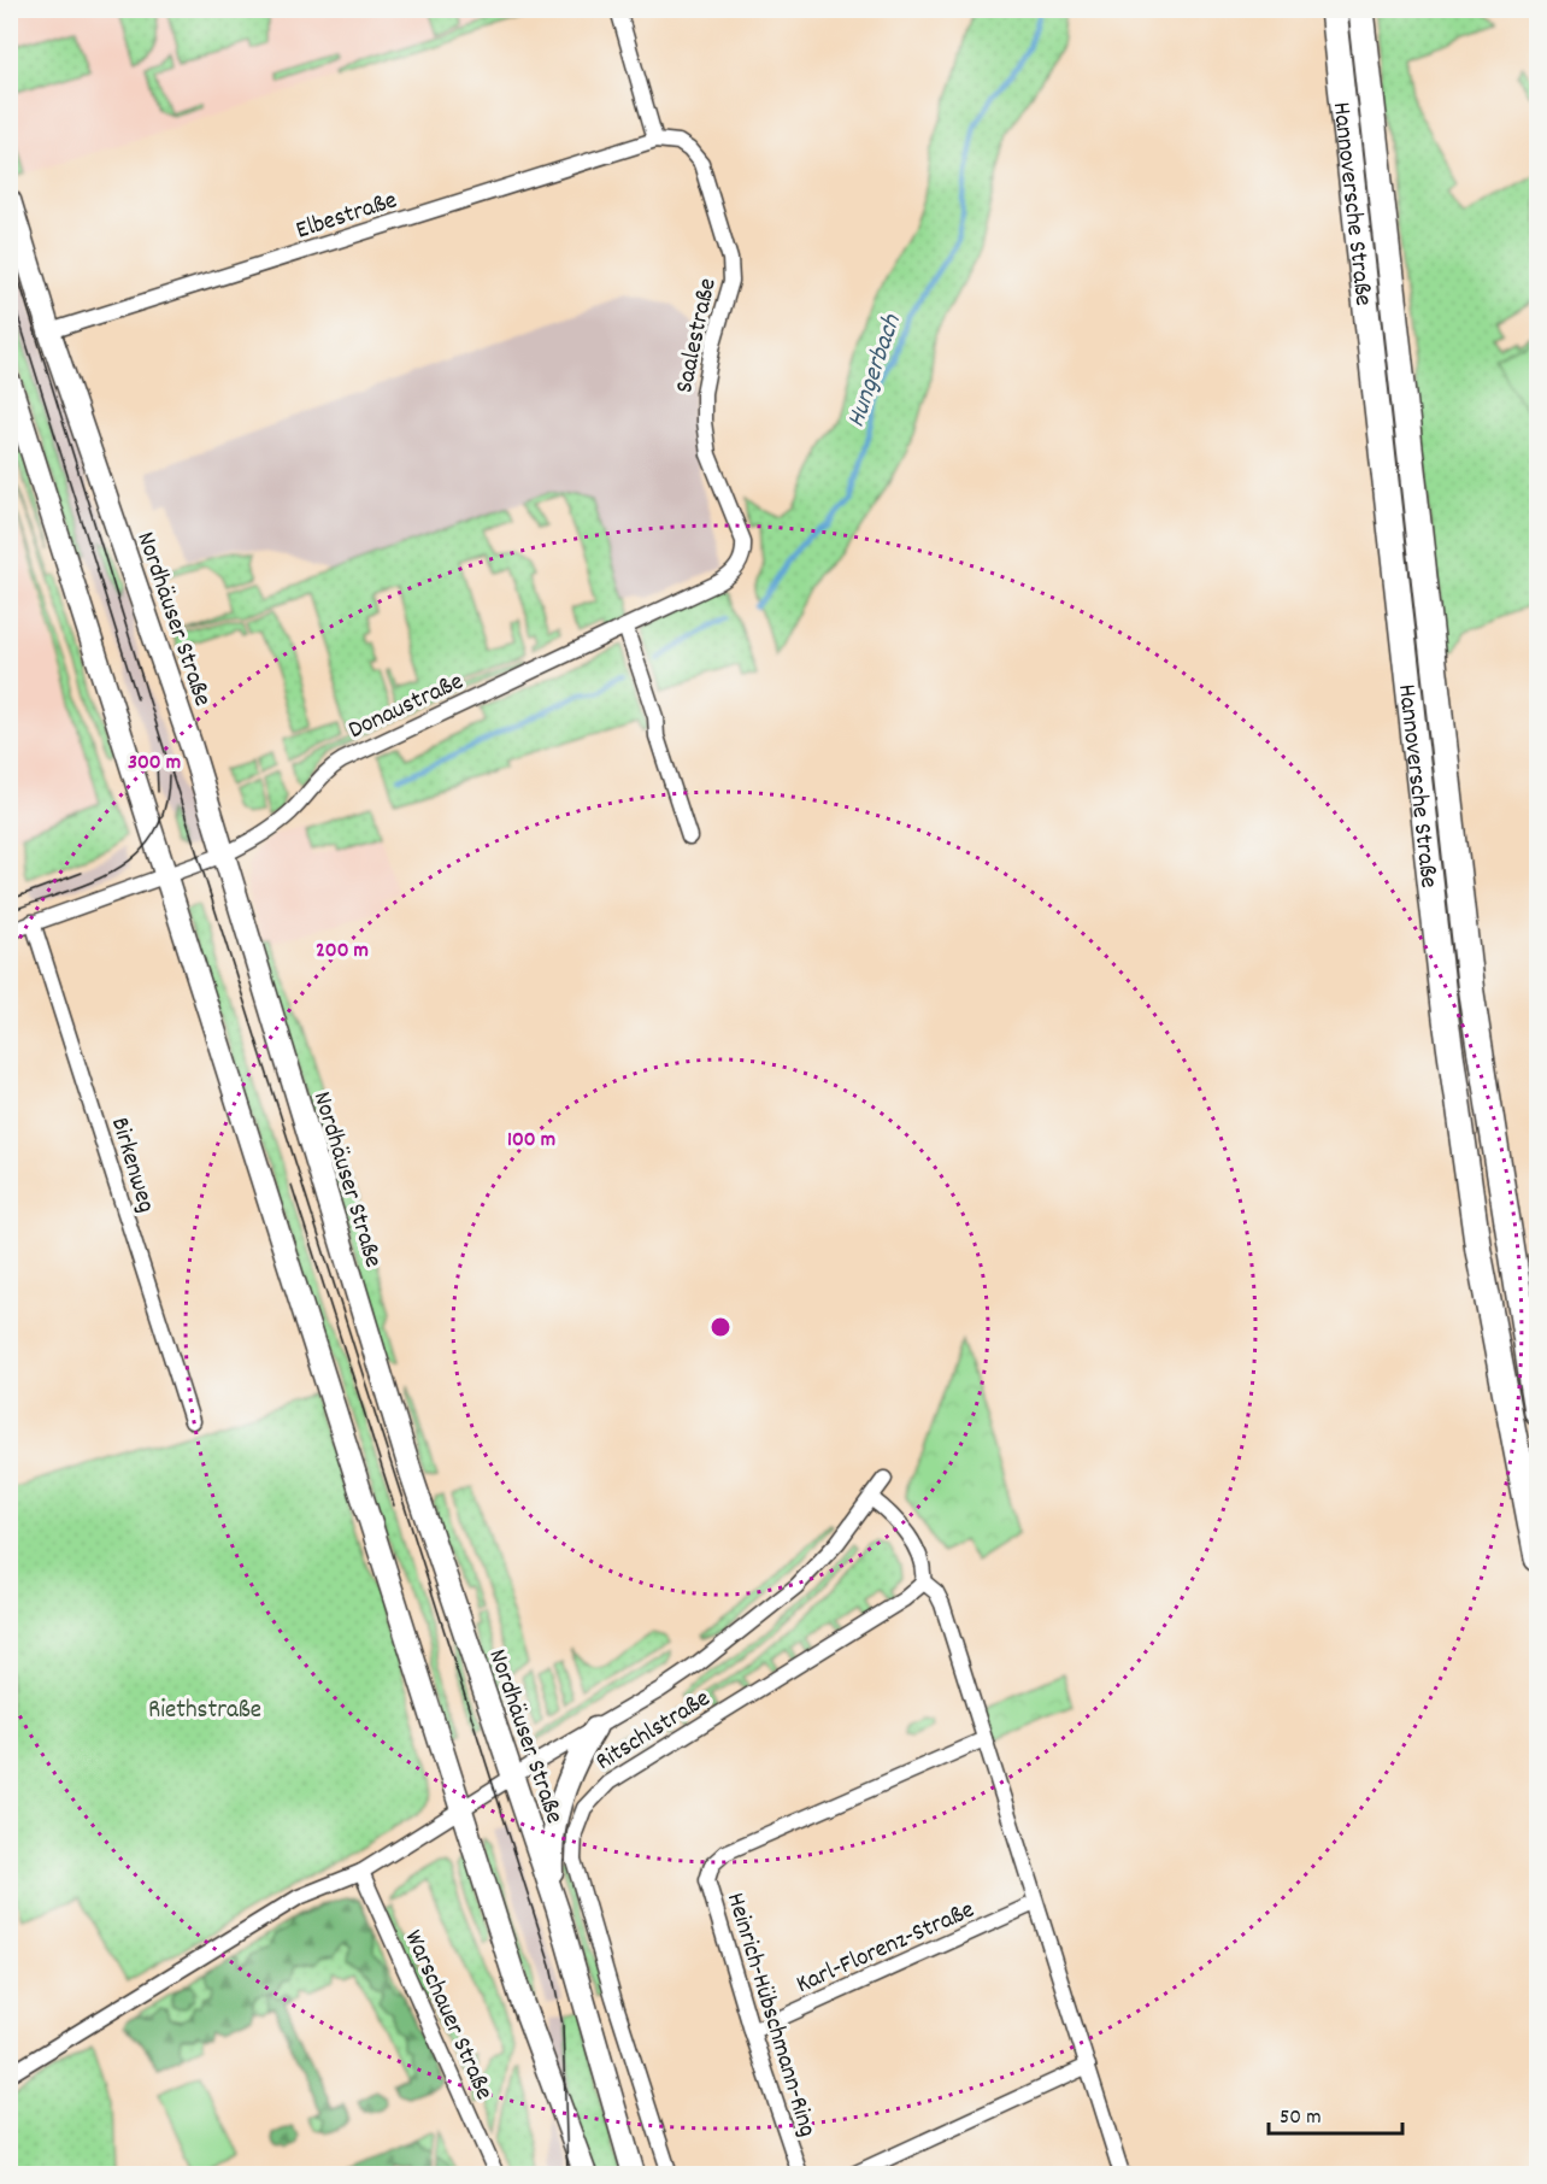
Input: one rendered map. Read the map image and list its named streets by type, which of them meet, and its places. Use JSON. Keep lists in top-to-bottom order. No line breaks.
{"streets":{"highway":["Hannoversche Straße"],"main road":["Nordhäuser Straße"],"street":["Elbestraße","Saalestraße","Donaustraße","Birkenweg","Ritschlstraße","Karl-Florenz-Straße","Warschauer Straße","Heinrich-Hübschmann-Ring"]},"crossings":[["Elbestraße","Saalestraße"],["Elbestraße","Nordhäuser Straße"],["Saalestraße","Donaustraße"],["Nordhäuser Straße","Donaustraße"],["Donaustraße","Birkenweg"],["Karl-Florenz-Straße","Heinrich-Hübschmann-Ring"]],"water":["Hungerbach"],"parks":["Riethstraße"],"scale_bar":"50 m","rings":["300 m","200 m","100 m"]}
